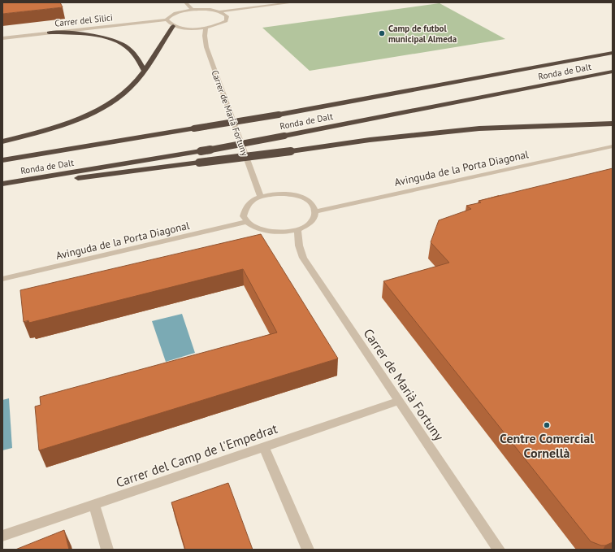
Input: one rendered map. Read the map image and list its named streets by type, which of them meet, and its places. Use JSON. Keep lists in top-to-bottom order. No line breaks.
{"streets":{"highway":["Ronda de Dalt"],"street":["Carrer del Silici","Carrer de Marià Fortuny","Avinguda de la Porta Diagonal","Carrer del Camp de l'Empedrat"]},"crossings":[["Carrer de Marià Fortuny","Carrer del Camp de l'Empedrat"]],"places":["Camp de futbol municipal Almeda","Centre Comercial Cornellà"]}
